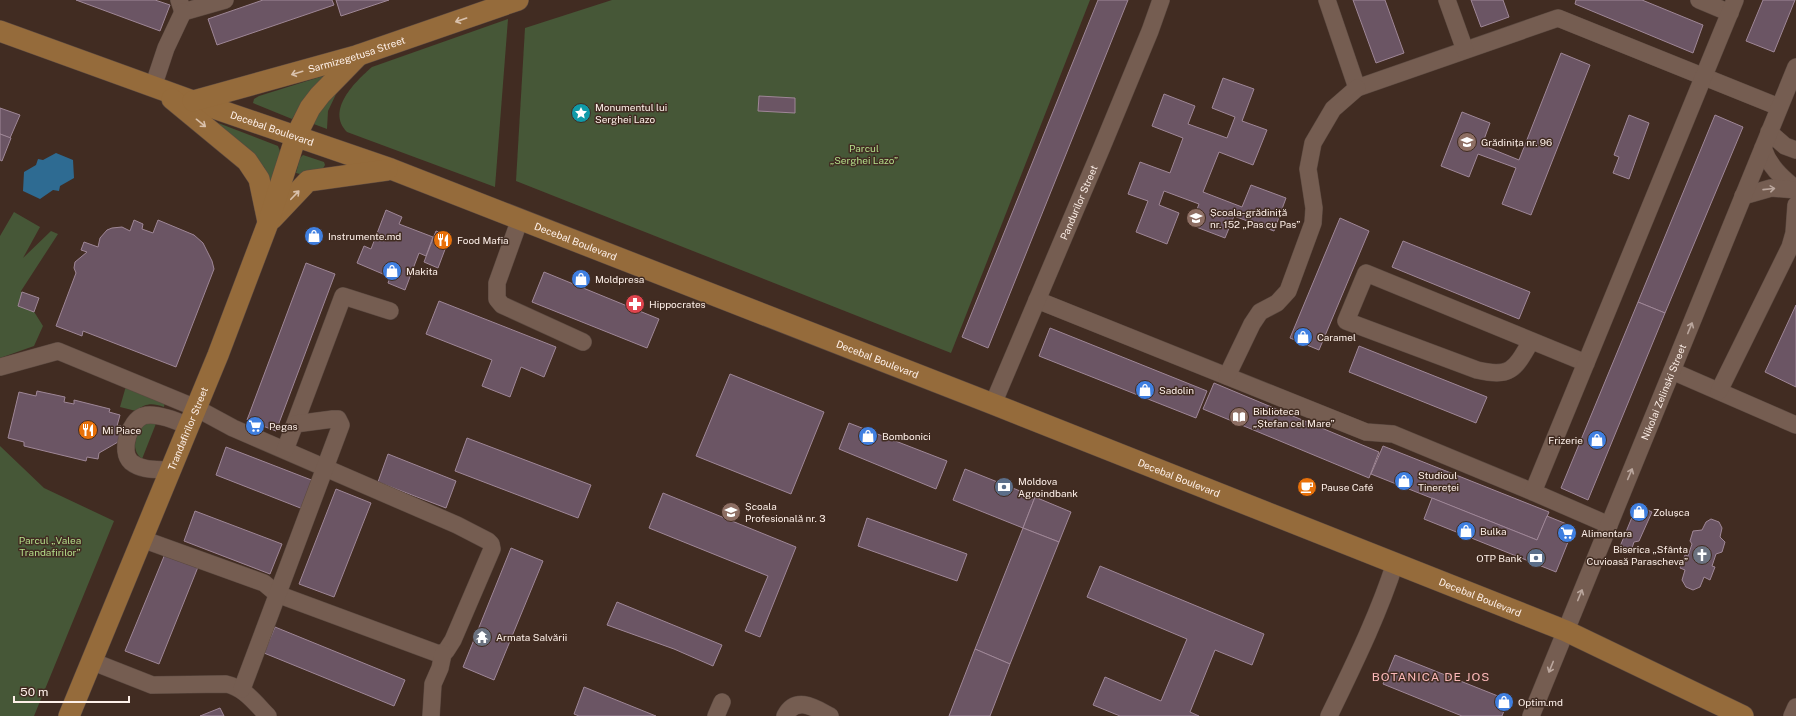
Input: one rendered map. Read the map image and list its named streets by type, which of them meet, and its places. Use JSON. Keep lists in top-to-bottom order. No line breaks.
{"streets":{"main road":["Sarmizegetusa Street","Decebal Boulevard","Trandafirilor Street"],"street":["Pandurilor Street","Nikolai Zelinski Street"]},"crossings":[["Sarmizegetusa Street","Decebal Boulevard"],["Sarmizegetusa Street","Trandafirilor Street"],["Decebal Boulevard","Pandurilor Street"],["Decebal Boulevard","Nikolai Zelinski Street"],["Decebal Boulevard","Trandafirilor Street"]],"districts":["BOTANICA DE JOS"],"parks":["Parcul „Serghei Lazo”","Parcul „Valea Trandafirilor”"],"places":{"place":["Monumentul lui Serghei Lazo"],"school or university":["Grădinița nr. 96","Școala-grădiniță nr. 152 „Pas cu Pas”","Școala Profesională nr. 3"],"shop":["Instrumente.md","Makita","Moldpresa","Caramel","Sadolin","Bombonici","Frizerie","Studioul Tinereței","Zolușca","Bulka","Optim.md"],"restaurant":["Food Mafia","Mi Piace"],"pharmacy":["Hippocrates"],"library":["Biblioteca „Ștefan cel Mare”"],"supermarket":["Pegas","Alimentara"],"bank":["Moldova Agroindbank","OTP Bank"],"cafe":["Pause Café"],"church":["Biserica „Sfânta Cuvioasă Parascheva”"],"temple":["Armata Salvării"]},"scale_bar":"50 m"}
